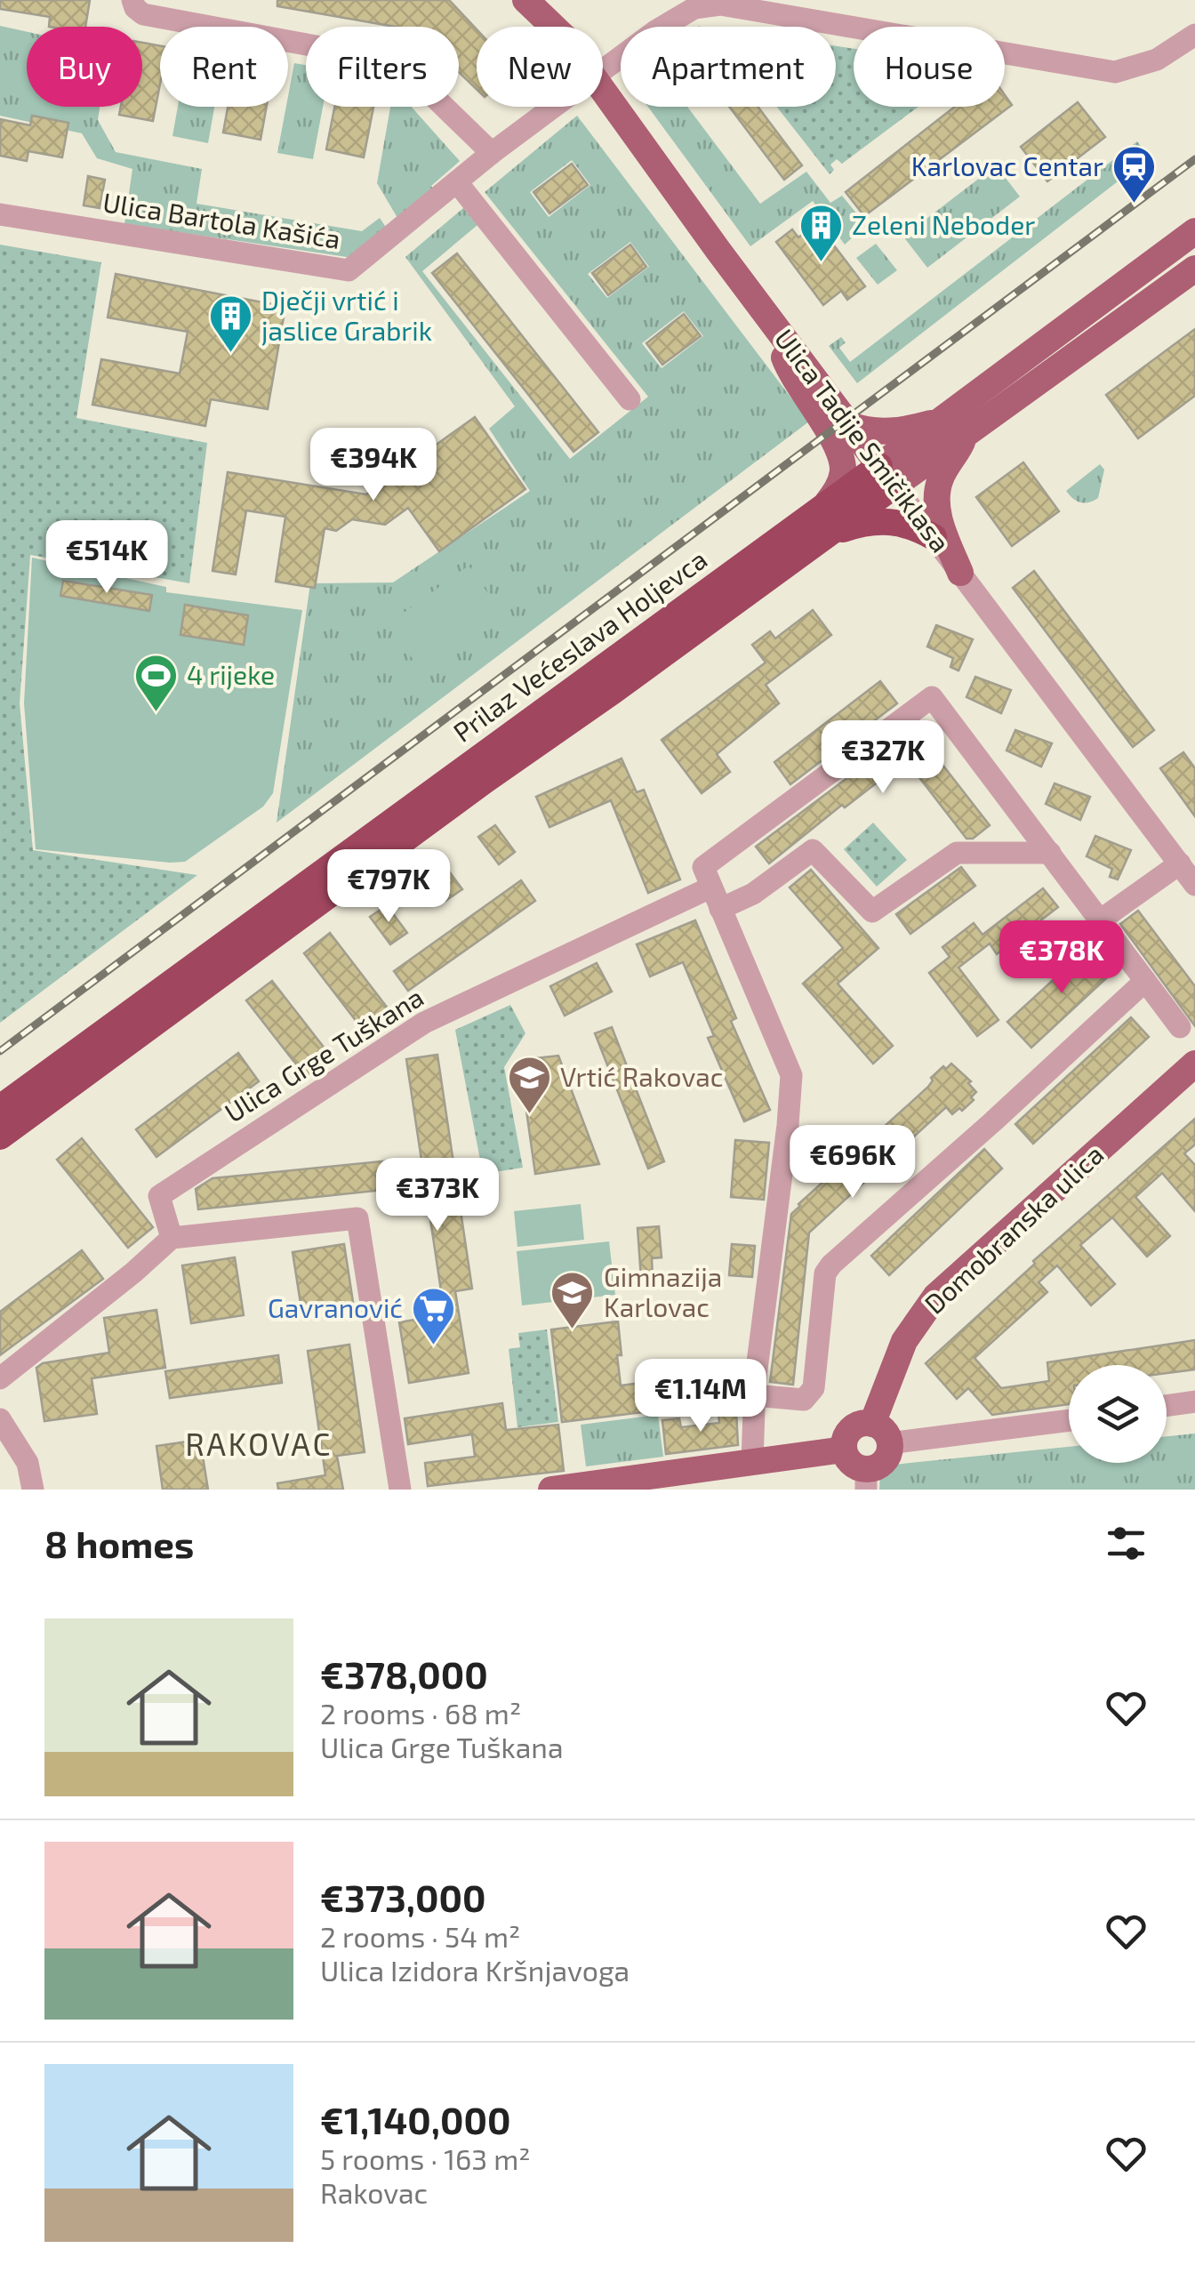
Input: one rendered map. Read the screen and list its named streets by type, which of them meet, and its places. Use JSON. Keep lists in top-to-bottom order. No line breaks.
{"streets":{"highway":["Prilaz Većeslava Holjevca"],"main road":["Ulica Tadije Smičiklasa","Domobranska ulica"],"street":["Ulica Bartola Kašića","Ulica Grge Tuškana"]},"crossings":[["Ulica Tadije Smičiklasa","Prilaz Većeslava Holjevca"]],"districts":["RAKOVAC"],"places":{"station":["Karlovac Centar"],"building":["Zeleni Neboder","Dječji vrtić i jaslice Grabrik"],"sports":["4 rijeke"],"school or university":["Vrtić Rakovac","Gimnazija Karlovac"],"supermarket":["Gavranović"]},"page":{"chip":["Buy","Rent","Filters","New","Apartment","House"],"price":["€394K","€514K","€327K","€797K","€378K","€696K","€373K","€1.14M"],"heading":"8 homes","list":[{"name":"€378,000","note":"2 rooms · 68 m² · Ulica Grge Tuškana"},{"name":"€373,000","note":"2 rooms · 54 m² · Ulica Izidora Kršnjavoga"},{"name":"€1,140,000","note":"5 rooms · 163 m² · Rakovac"}]}}
